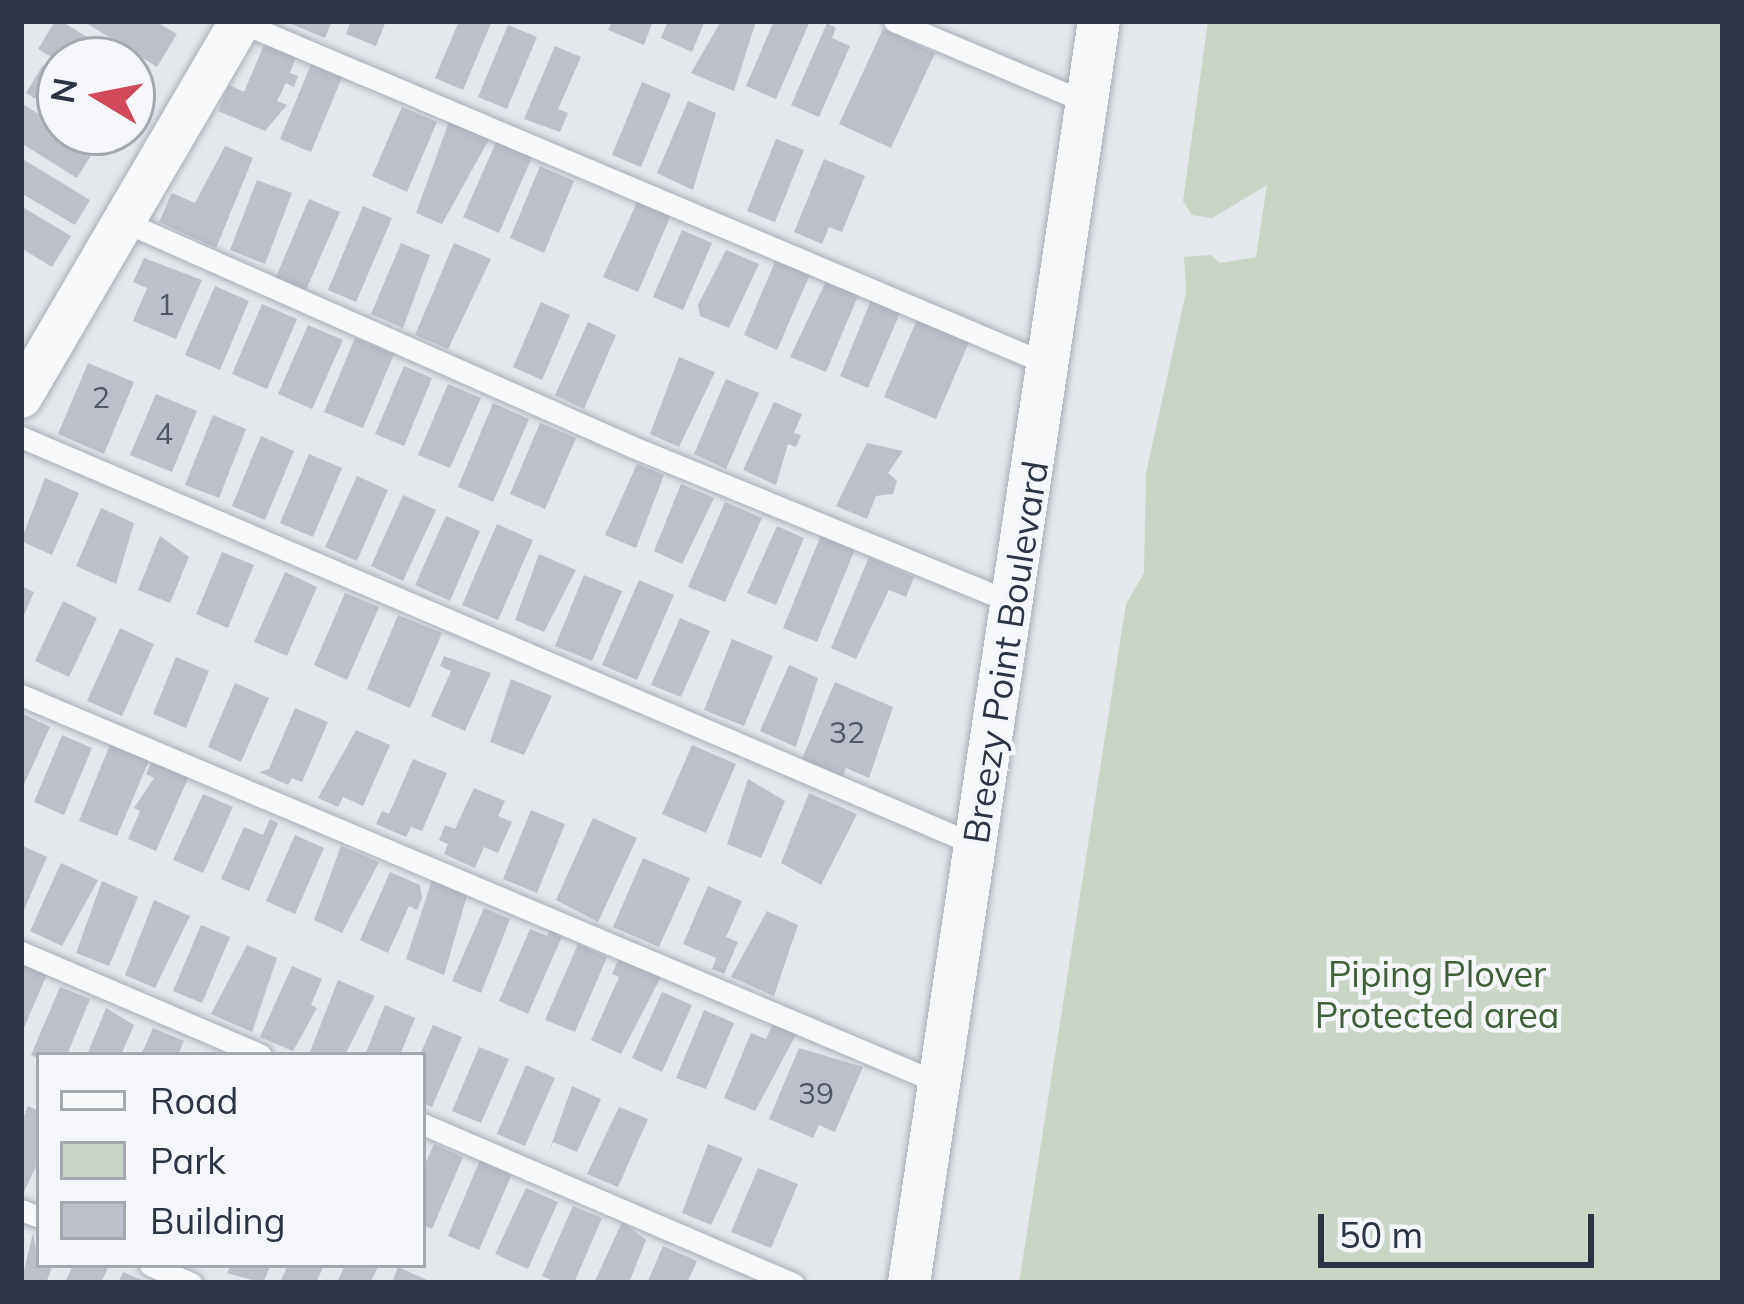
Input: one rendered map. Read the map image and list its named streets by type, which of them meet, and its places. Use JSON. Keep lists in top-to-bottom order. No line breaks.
{"streets":{"street":["Breezy Point Boulevard"]},"parks":["Piping Plover Protected area"],"house_numbers":["1","2","4","32","39"],"legend":["Road","Park","Building"],"scale_bar":"50 m","north":"left"}
